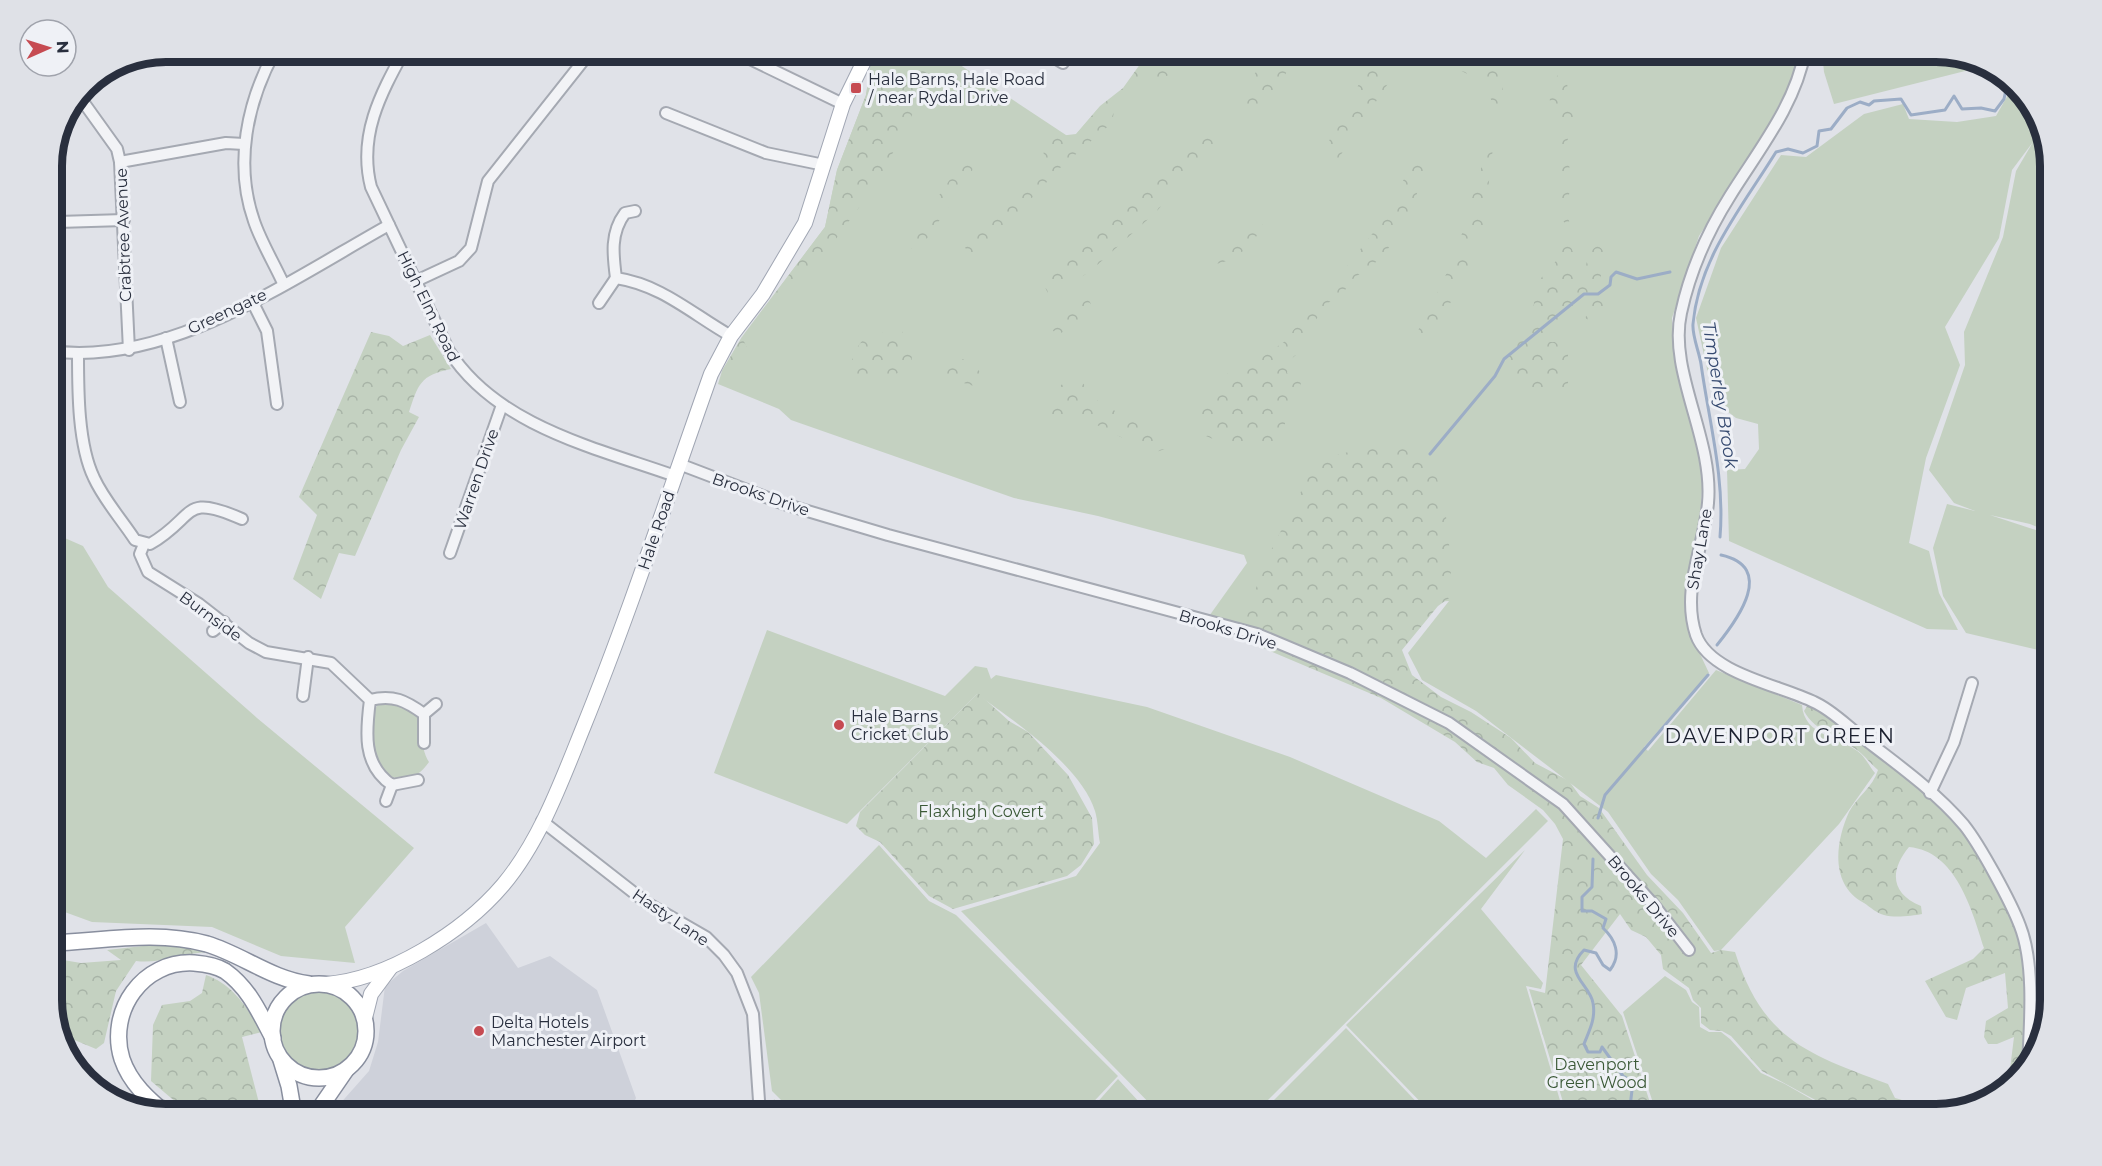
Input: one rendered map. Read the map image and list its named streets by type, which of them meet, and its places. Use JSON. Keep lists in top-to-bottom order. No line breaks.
{"streets":{"main road":["Hale Road"],"street":["Crabtree Avenue","High Elm Road","Greengate","Warren Drive","Brooks Drive","Shay Lane","Burnside","Hasty Lane"]},"crossings":[["Crabtree Avenue","Greengate"],["High Elm Road","Greengate"],["High Elm Road","Warren Drive"],["High Elm Road","Brooks Drive"],["High Elm Road","Hale Road"],["Brooks Drive","Hale Road"],["Hale Road","Hasty Lane"]],"districts":["DAVENPORT GREEN"],"water":["Timperley Brook"],"parks":["Flaxhigh Covert","Davenport Green Wood"],"places":{"transit":["Hale Barns, Hale Road / near Rydal Drive"],"other":["Hale Barns Cricket Club","Delta Hotels Manchester Airport"]},"north":"right"}
